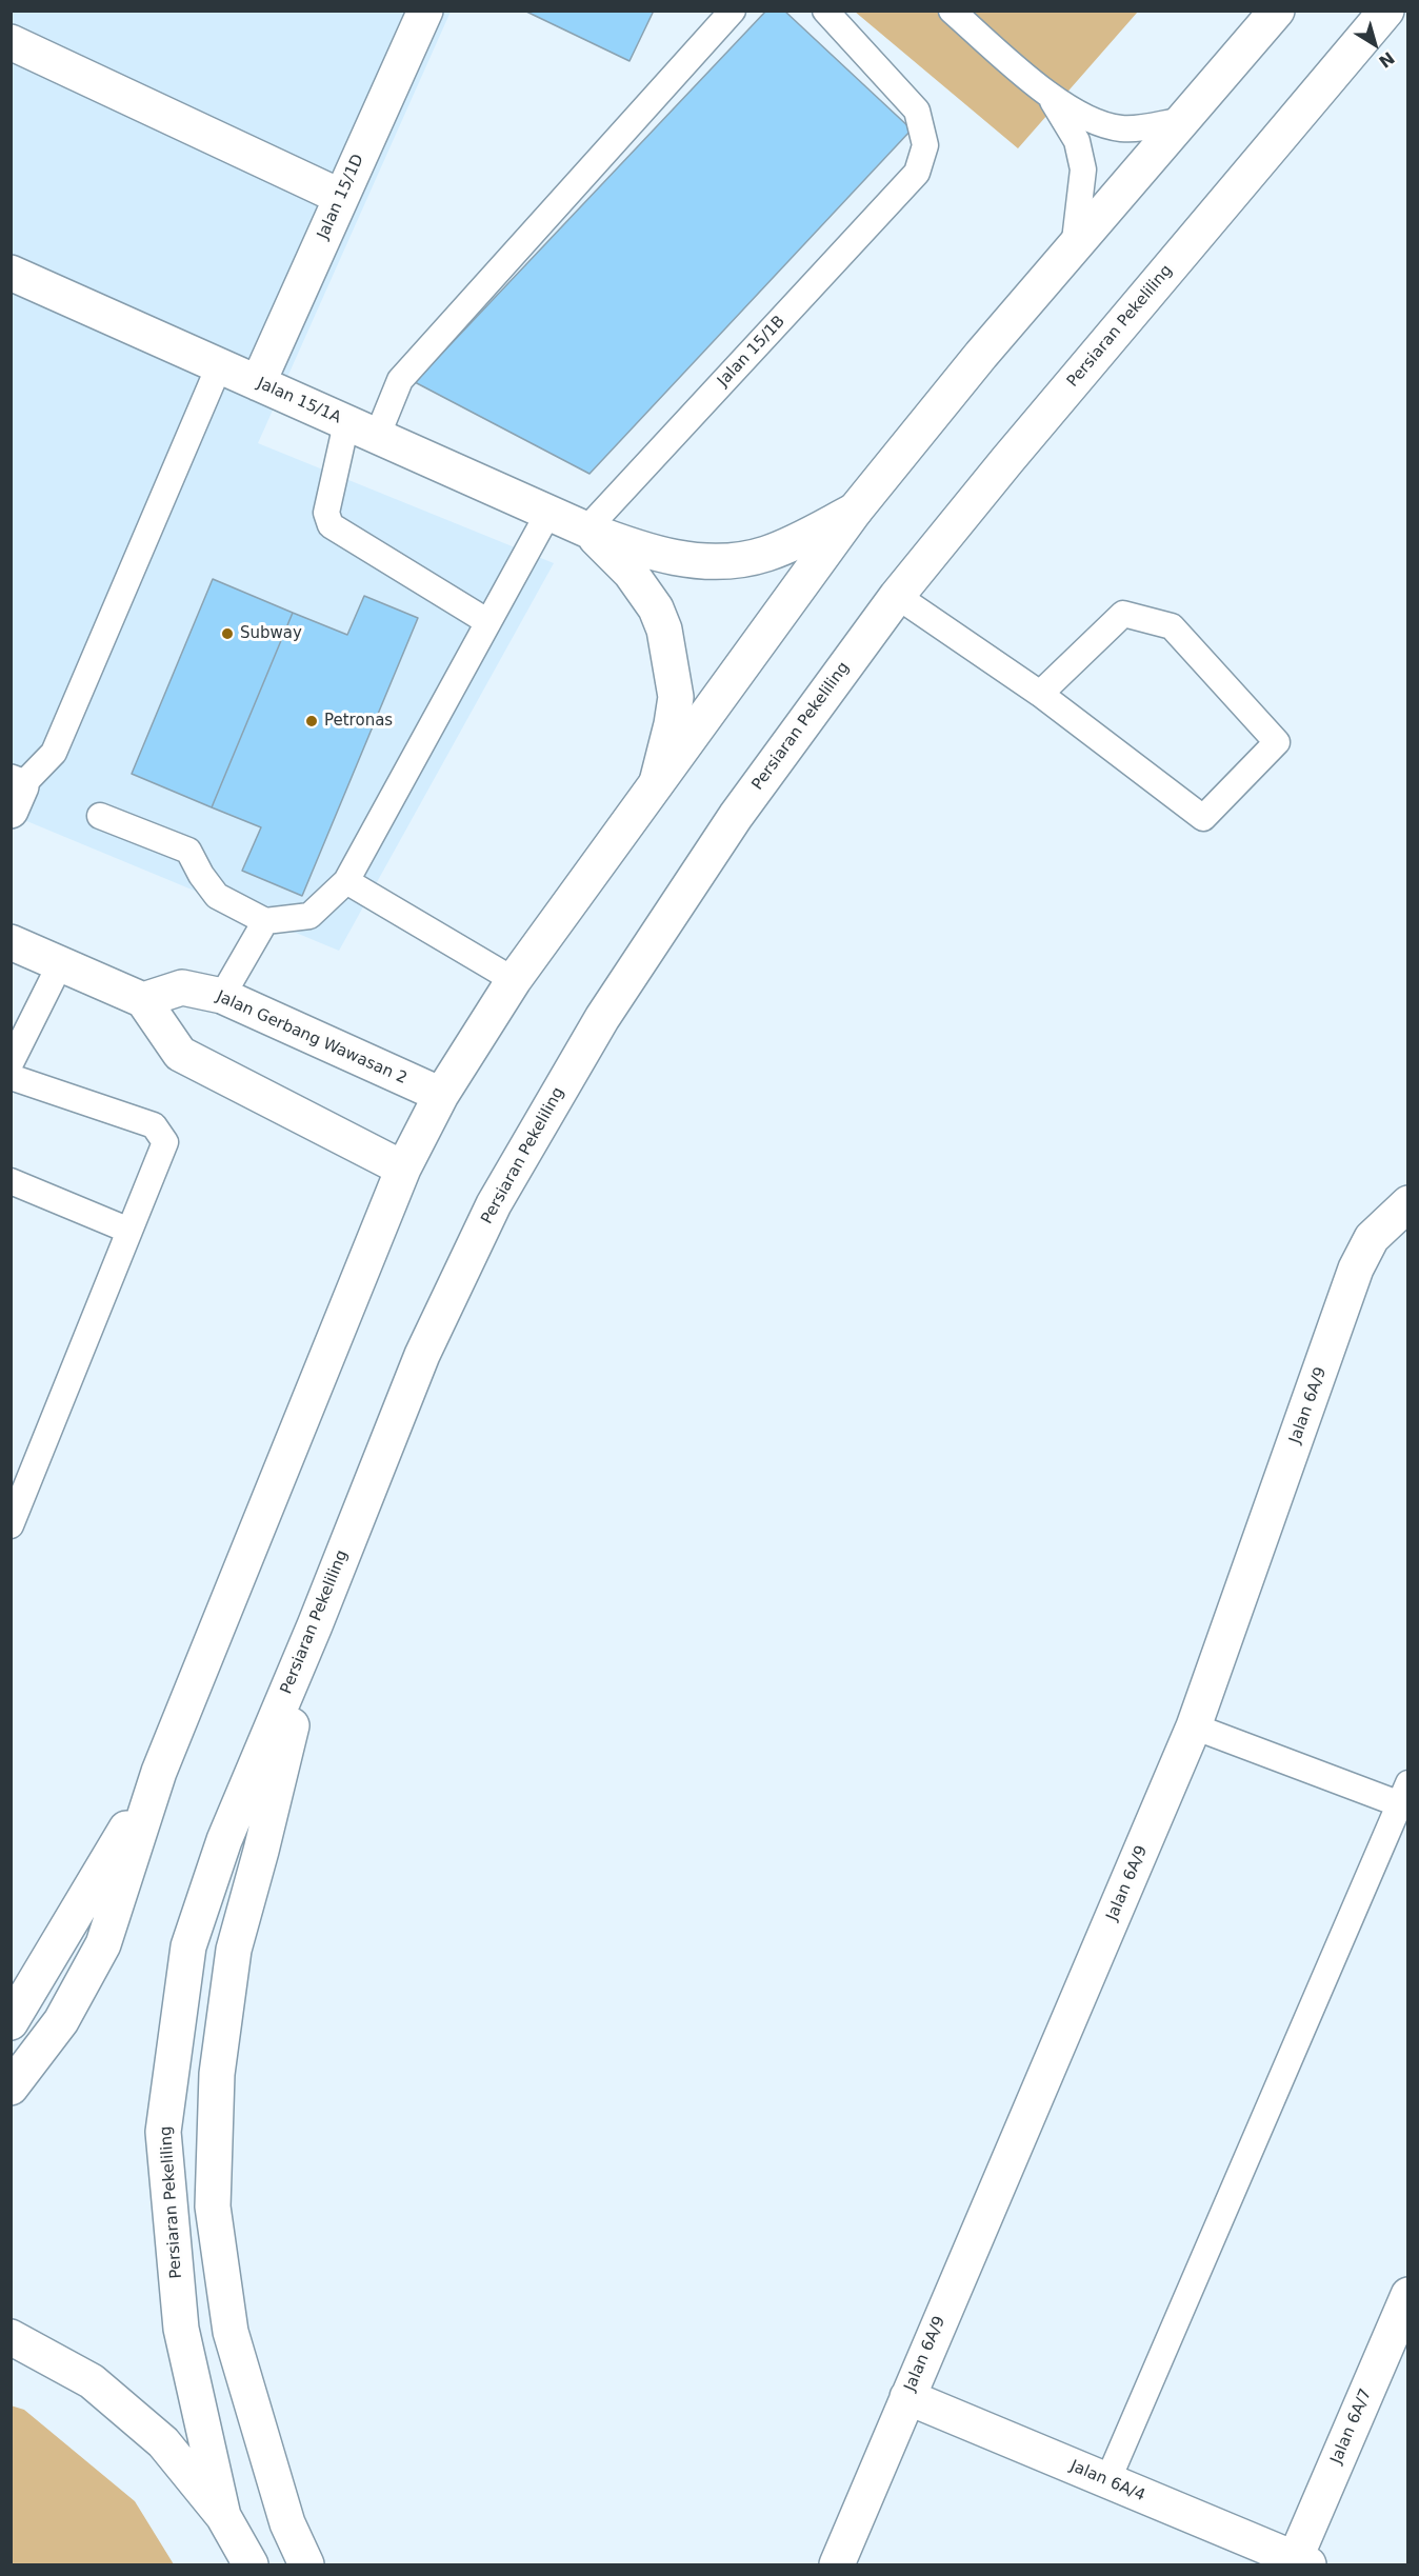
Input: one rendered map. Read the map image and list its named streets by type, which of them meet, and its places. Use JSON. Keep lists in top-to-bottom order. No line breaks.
{"streets":{"main road":["Jalan 15/1D","Persiaran Pekeliling","Jalan 15/1A","Jalan Gerbang Wawasan 2","Jalan 6A/9","Jalan 6A/7","Jalan 6A/4"],"lane":["Jalan 15/1B"]},"crossings":[["Jalan 15/1D","Jalan 15/1A"],["Jalan 15/1B","Jalan 15/1A"],["Jalan 6A/9","Jalan 6A/4"],["Jalan 6A/7","Jalan 6A/4"]],"places":["Subway","Petronas"],"north":"bottom right"}
